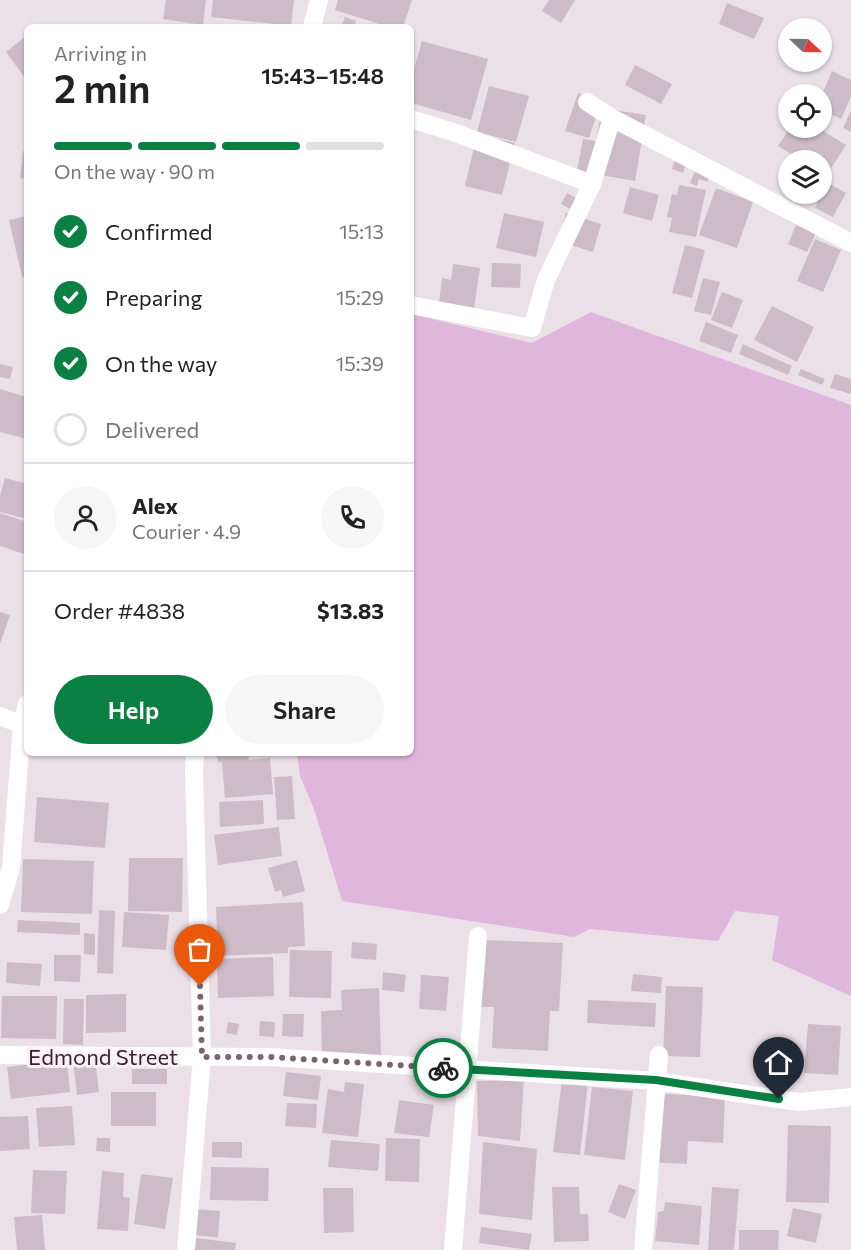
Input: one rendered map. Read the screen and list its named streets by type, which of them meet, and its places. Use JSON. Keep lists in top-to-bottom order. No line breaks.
{"streets":{"street":["Edmond Street"]},"north":"right","page":{"heading":["2 min","Arriving in","15:43–15:48"],"panel":["Alex","Courier · 4.9","Order #4838","$13.83"],"bar":"On the way · 90 m","list":[["Confirmed","15:13"],["Preparing","15:29"],["On the way","15:39"],"Delivered"],"buttons":["Help","Share"]}}
